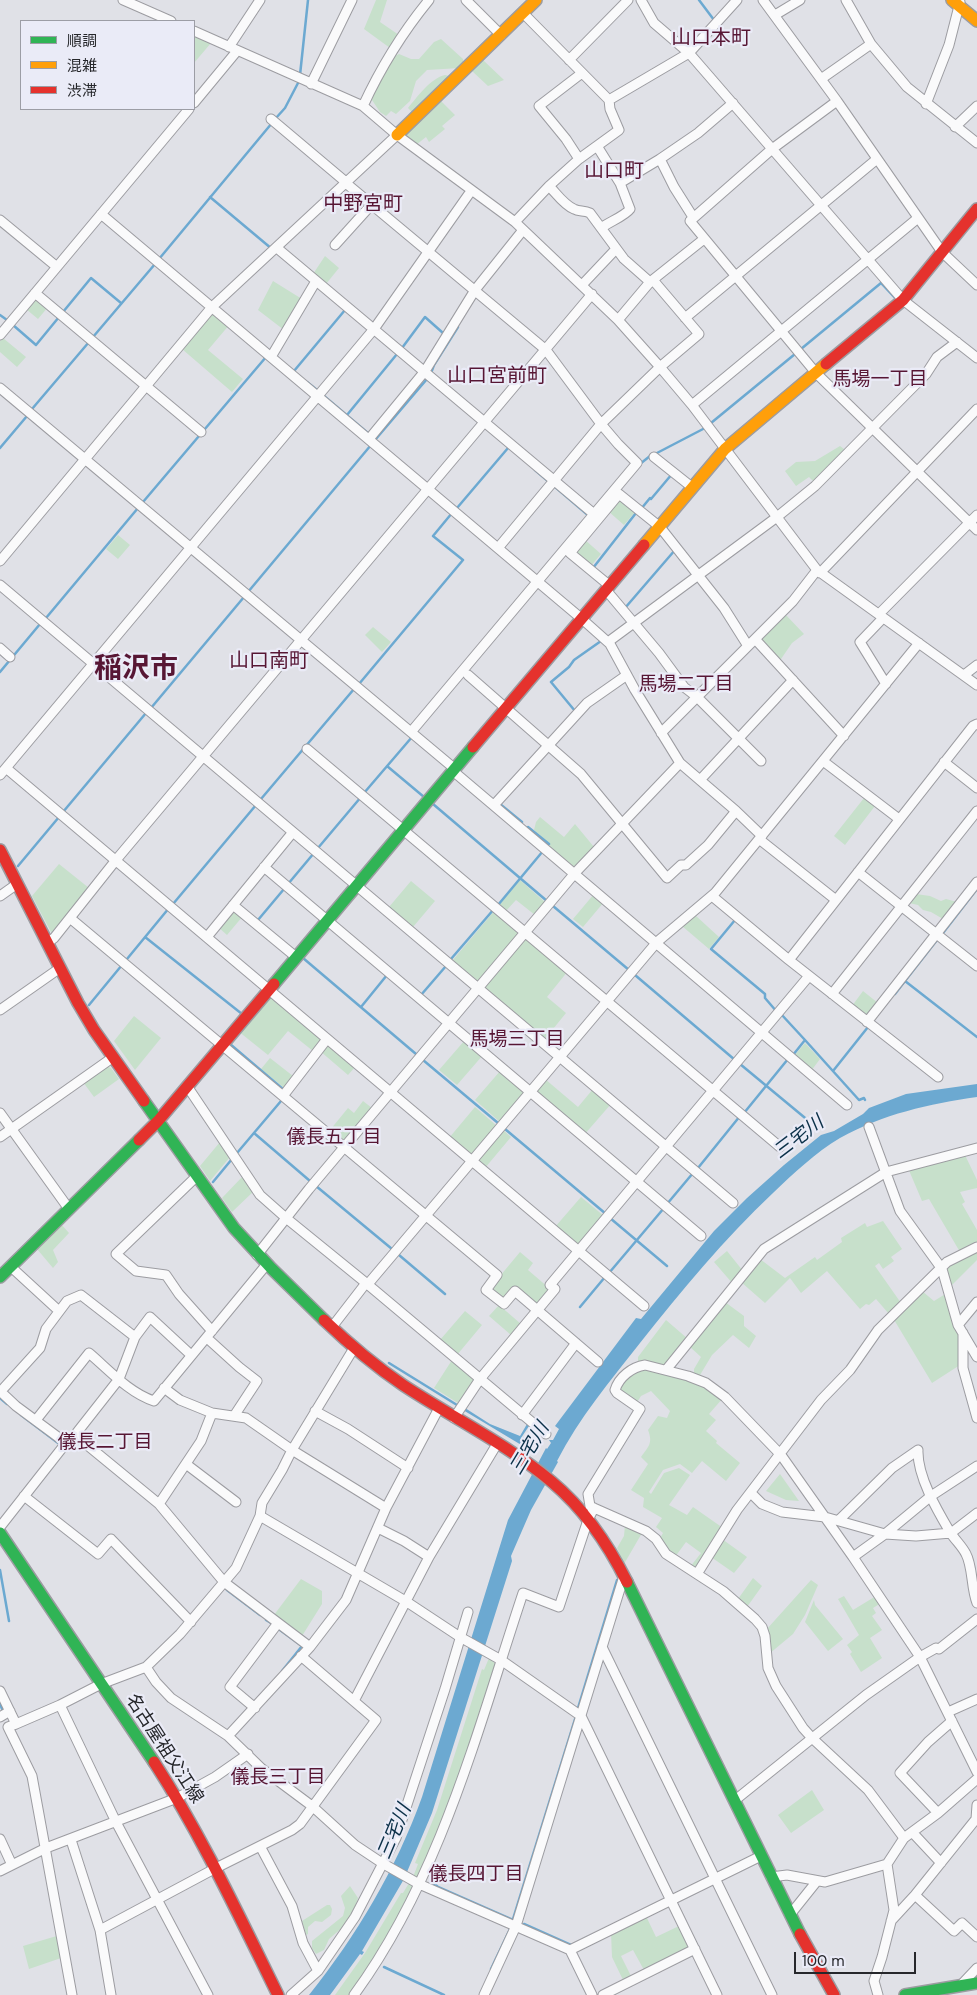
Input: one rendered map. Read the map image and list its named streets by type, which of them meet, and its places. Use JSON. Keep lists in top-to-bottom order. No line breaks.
{"streets":{"street":["名古屋祖父江線"]},"districts":["山口本町","山口町","中野宮町","山口宮前町","馬場一丁目","山口南町","稲沢市","馬場二丁目","馬場三丁目","儀長五丁目","儀長二丁目","儀長三丁目","儀長四丁目"],"water":["三宅川"],"legend":["順調","混雑","渋滞"],"scale_bar":"100 m"}
